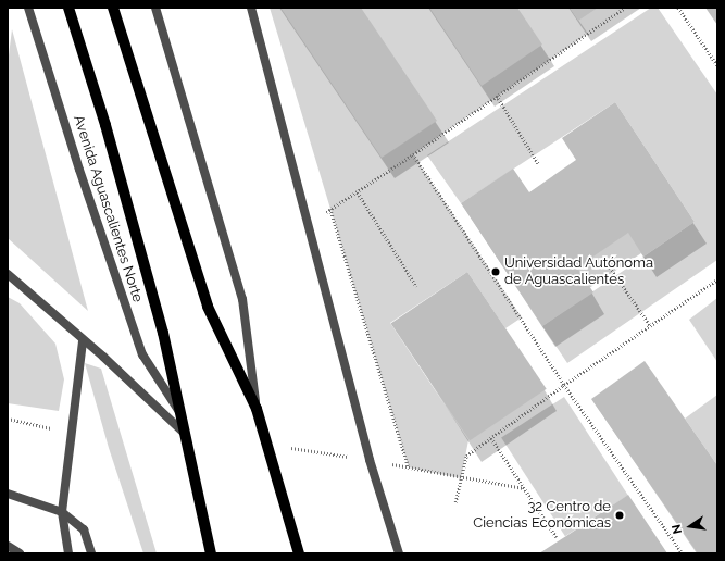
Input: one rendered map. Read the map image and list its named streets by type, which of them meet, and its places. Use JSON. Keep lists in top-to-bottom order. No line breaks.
{"streets":{"main road":["Avenida Aguascalientes Norte"]},"places":["Universidad Autónoma de Aguascalientes","32 Centro de Ciencias Económicas"],"north":"left"}
